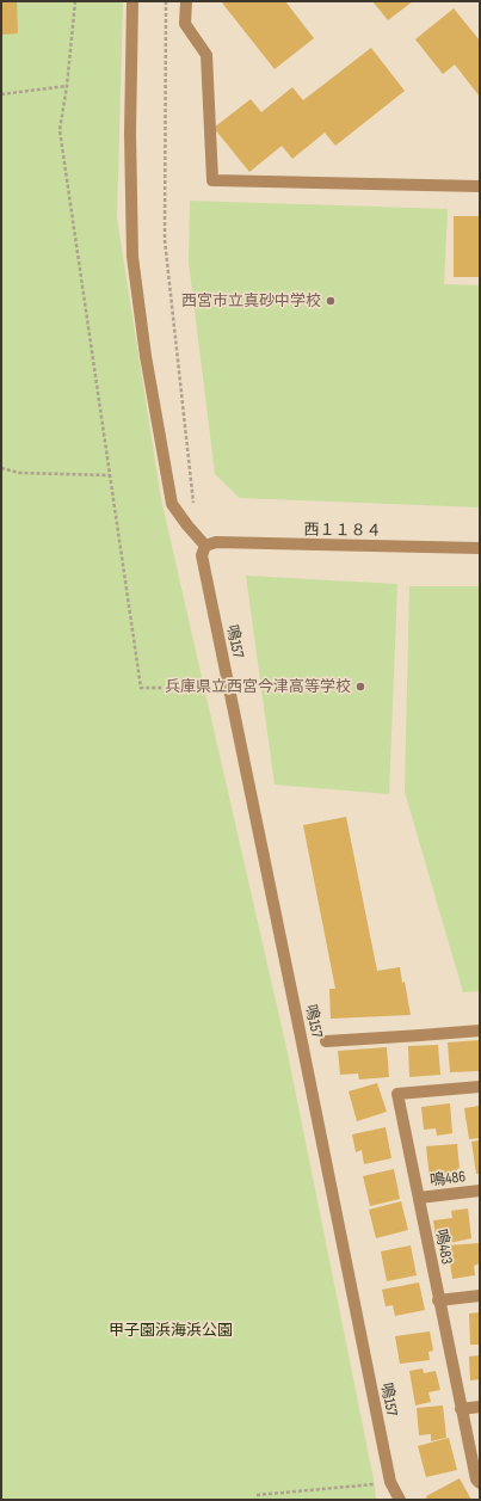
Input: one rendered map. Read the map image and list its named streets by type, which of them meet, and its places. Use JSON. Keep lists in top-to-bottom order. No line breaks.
{"streets":{"street":["西１１８４","鳴157","鳴486","鳴483"]},"crossings":[["西１１８４","鳴157"],["鳴486","鳴483"]],"parks":["甲子園浜海浜公園"],"places":["西宮市立真砂中学校","兵庫県立西宮今津高等学校"]}
